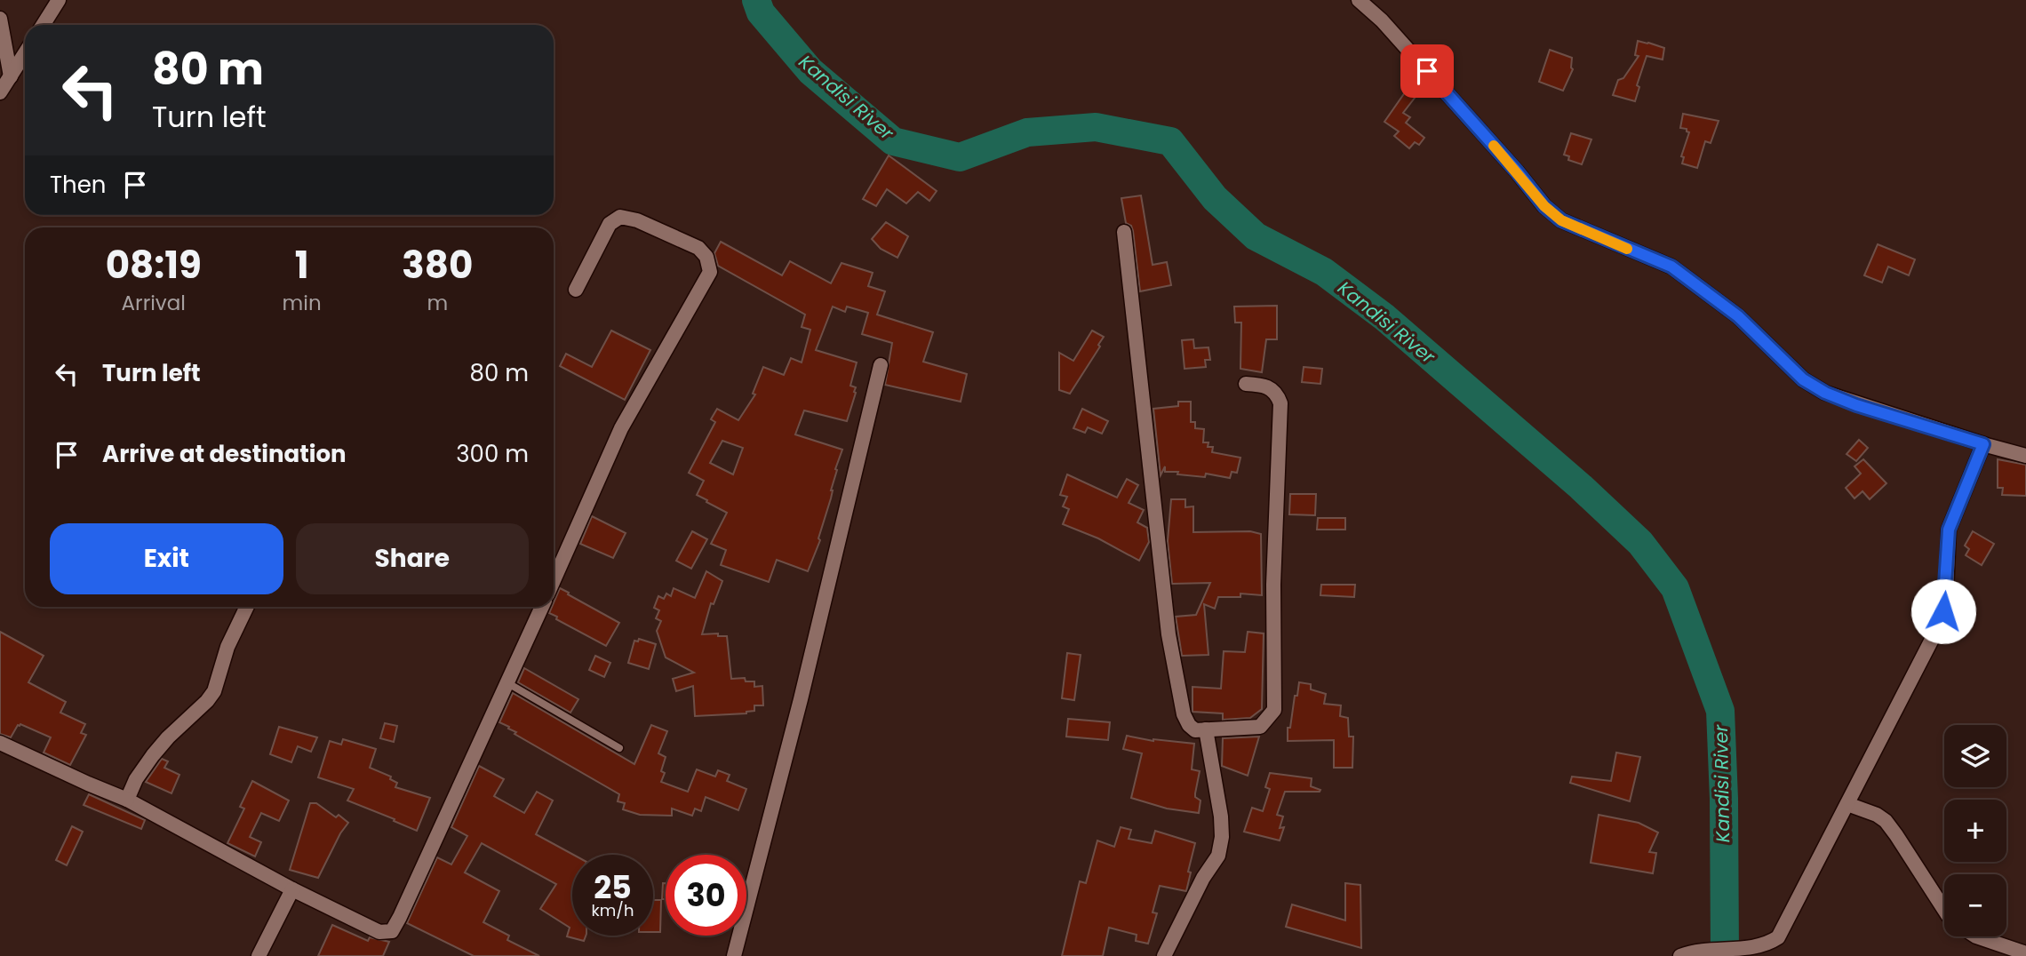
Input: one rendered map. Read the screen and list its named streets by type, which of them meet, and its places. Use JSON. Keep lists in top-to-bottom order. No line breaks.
{"water":["Kandisi River"],"page":{"turn":["80 m","Turn left"],"then":"Then","eta":["08:19","Arrival","1","min","380","m"],"list":[{"name":"Turn left","value":"80 m"},{"name":"Arrive at destination","value":"300 m"}],"buttons":["Exit","Share"],"map_buttons":["+","−"],"speed":"25 km/h","limit":"30"}}
